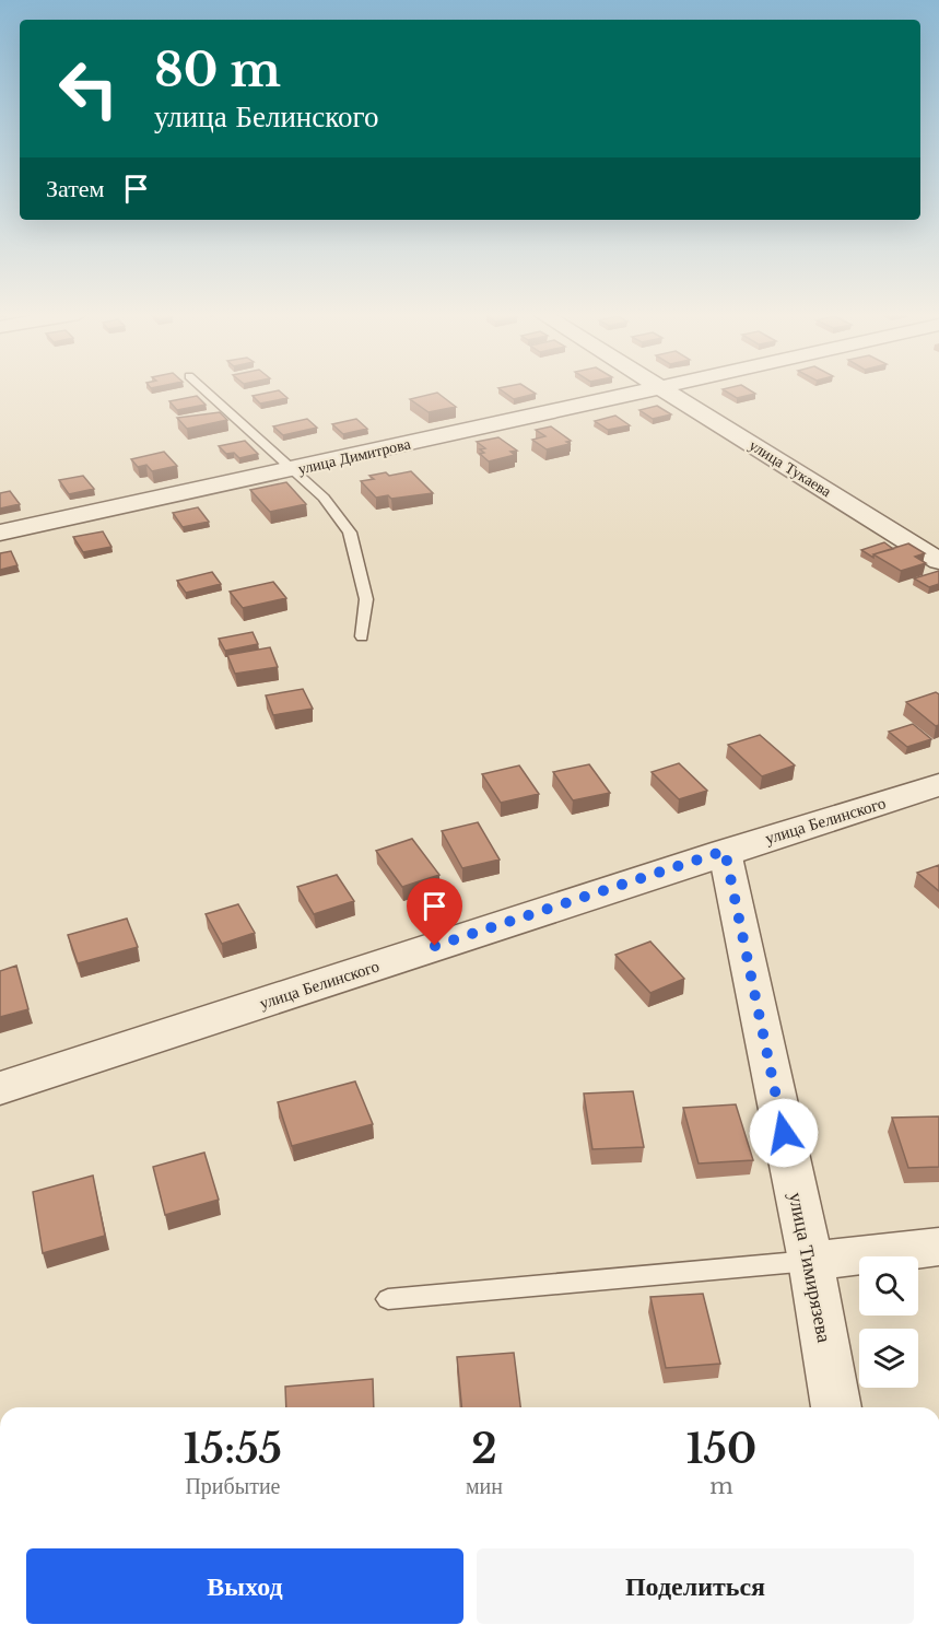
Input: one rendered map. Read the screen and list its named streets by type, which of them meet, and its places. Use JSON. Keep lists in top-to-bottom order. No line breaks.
{"streets":{"street":["улица Димитрова","улица Тукаева","улица Белинского","улица Тимирязева"]},"crossings":[["улица Белинского","улица Тимирязева"]],"page":{"turn":["80 m","улица Белинского"],"then":"Затем","eta":["15:55","Прибытие","2","мин","150","m"],"buttons":["Выход","Поделиться"]}}
